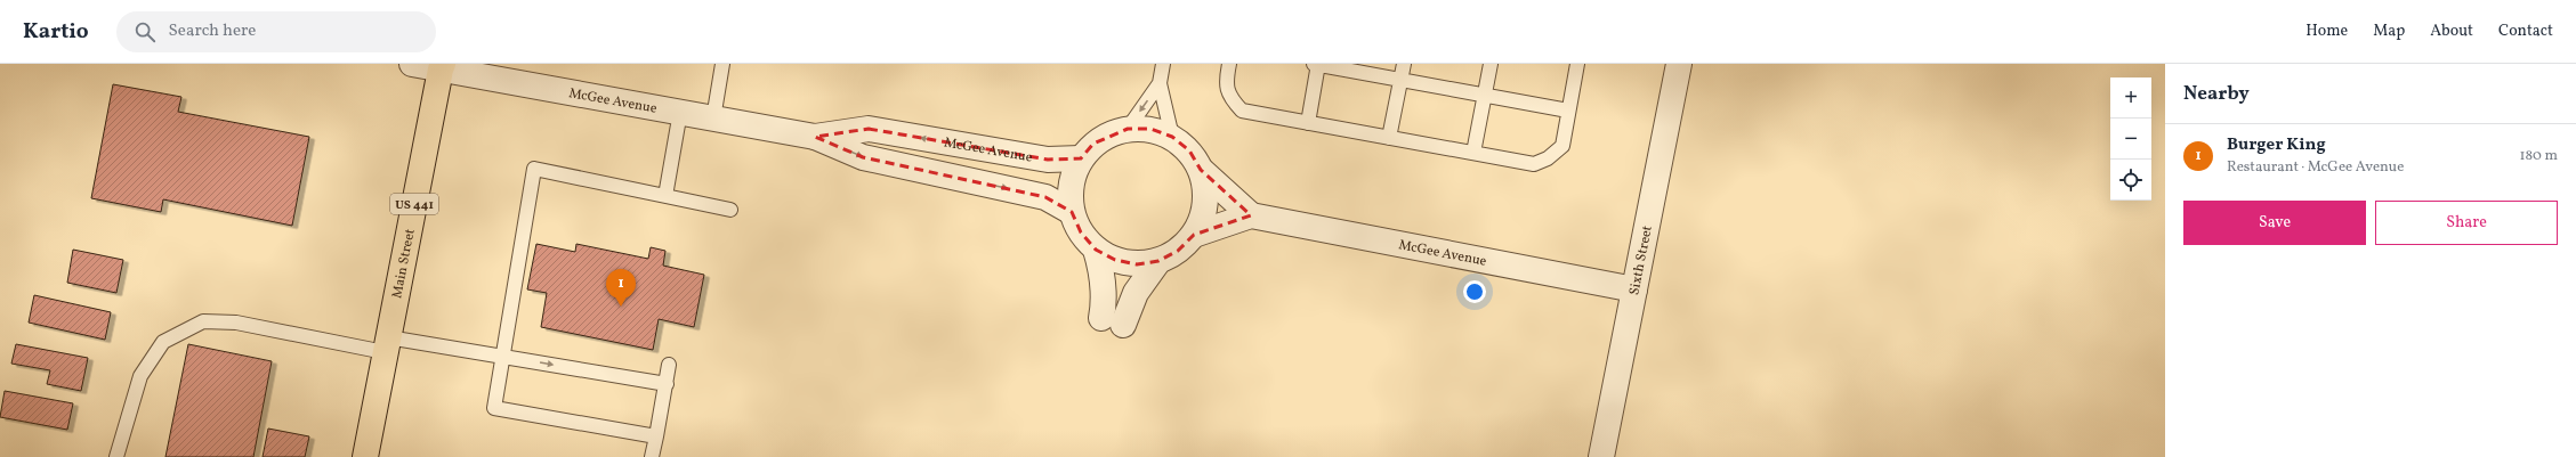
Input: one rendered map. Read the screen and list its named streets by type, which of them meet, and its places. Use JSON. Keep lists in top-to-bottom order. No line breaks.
{"streets":{"main road":["US 441","Main Street"],"street":["McGee Avenue","Sixth Street"]},"crossings":[["McGee Avenue","Sixth Street"],["McGee Avenue","Main Street"]],"page":{"header":"Kartio","search":"Search here","nav":["Home","Map","About","Contact"],"heading":"Nearby","map_buttons":["+","−"],"list":[{"mark":"1","name":"Burger King","note":"Restaurant · McGee Avenue","value":"180 m"}],"buttons":["Save","Share"],"pins":"1"}}
